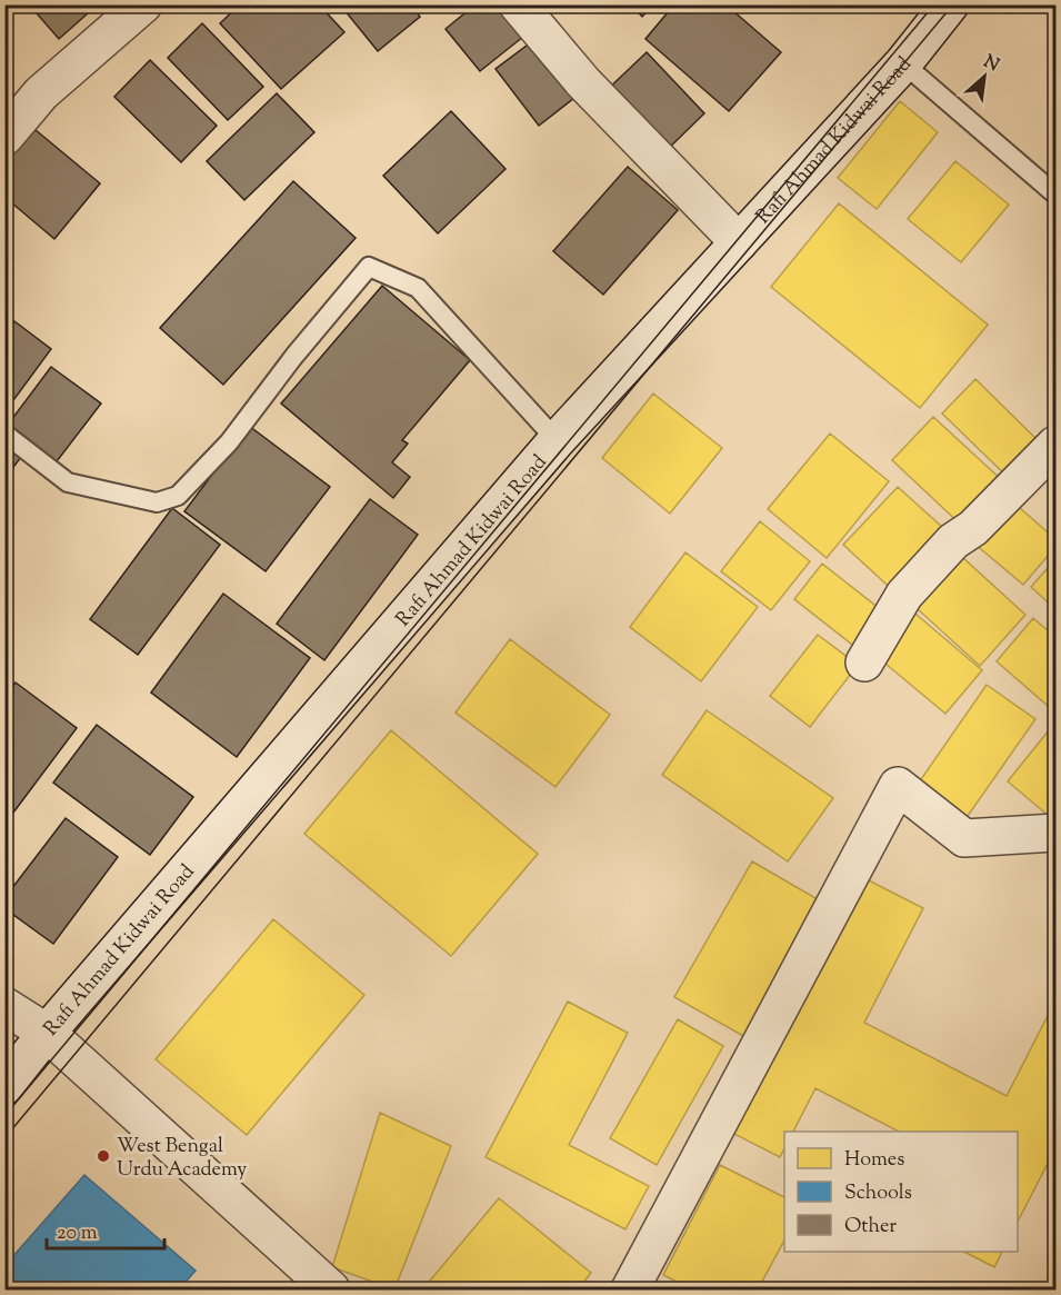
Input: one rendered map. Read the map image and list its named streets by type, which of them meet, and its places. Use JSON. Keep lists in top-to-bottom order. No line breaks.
{"streets":{"street":["Rafi Ahmad Kidwai Road"]},"places":["West Bengal Urdu Academy"],"legend":["Homes","Schools","Other"],"scale_bar":"20 m","north":"top right"}
